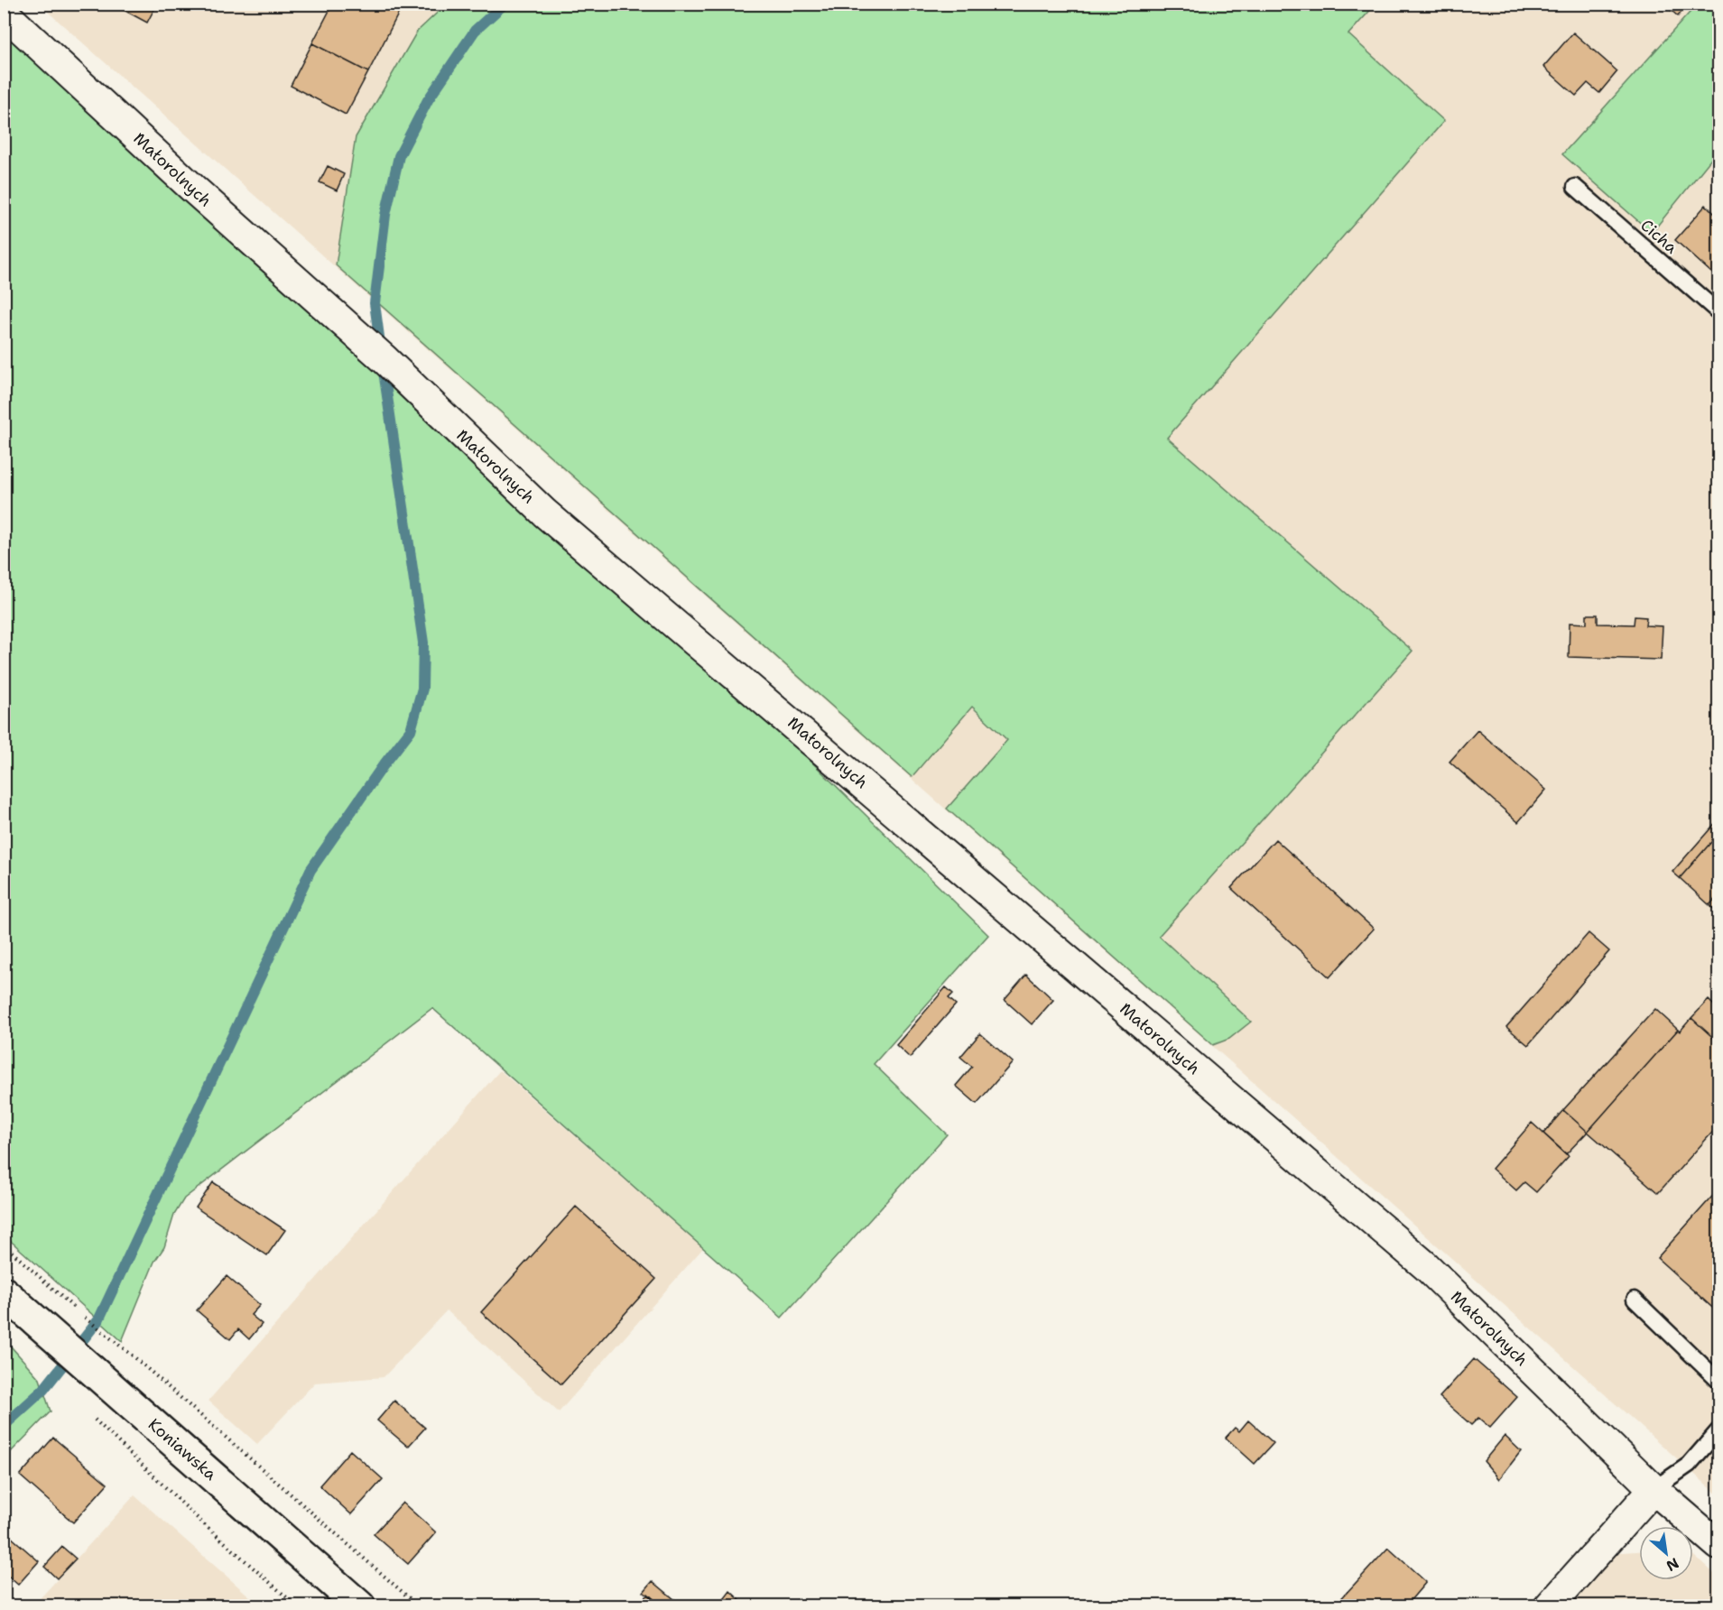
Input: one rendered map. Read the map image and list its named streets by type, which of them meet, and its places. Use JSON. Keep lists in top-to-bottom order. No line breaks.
{"streets":{"main road":["Koniawska"],"street":["Małorolnych"],"lane":["Cicha"]},"north":"bottom right"}
